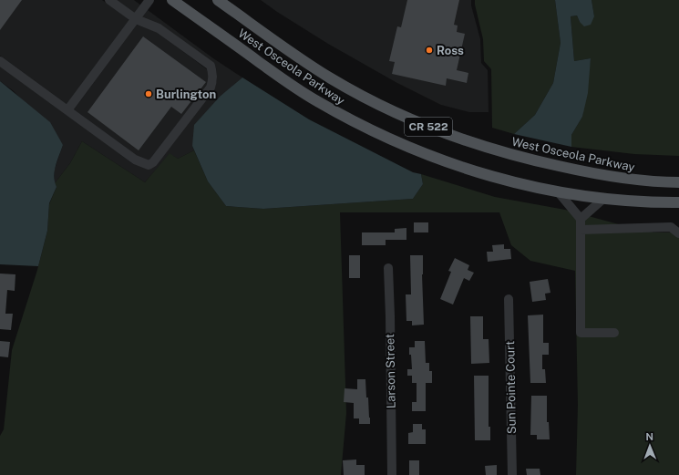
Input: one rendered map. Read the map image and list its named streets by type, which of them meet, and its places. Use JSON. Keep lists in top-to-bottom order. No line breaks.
{"streets":{"main road":["West Osceola Parkway","CR 522"],"street":["Larson Street","Sun Pointe Court"]},"places":["Ross","Burlington"],"north":"top"}
